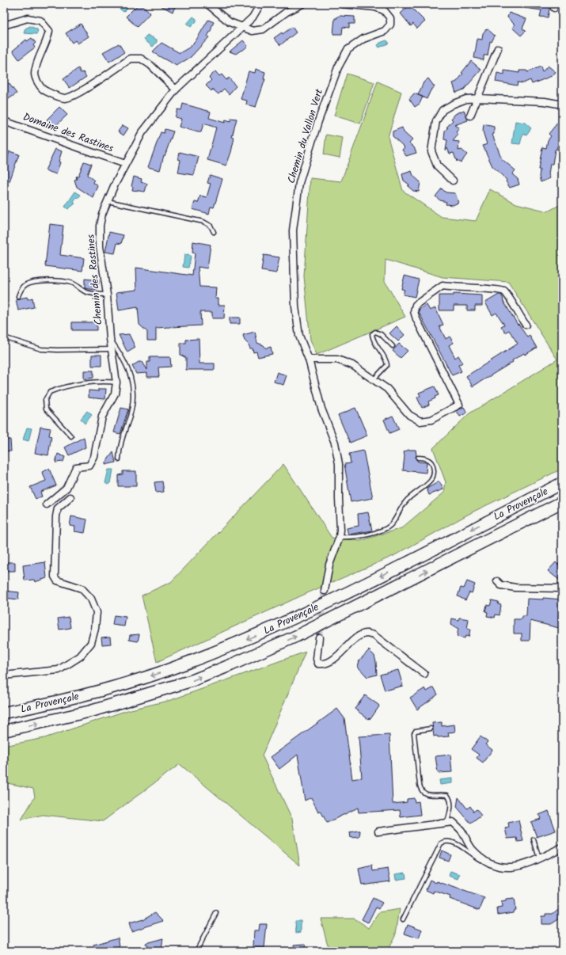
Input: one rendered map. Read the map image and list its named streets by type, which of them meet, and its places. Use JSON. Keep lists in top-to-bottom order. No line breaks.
{"streets":{"highway":["La Provençale"],"street":["Domaine des Rastines","Chemin du Vallon Vert","Chemin des Rastines"]},"crossings":[["Domaine des Rastines","Chemin des Rastines"]]}
